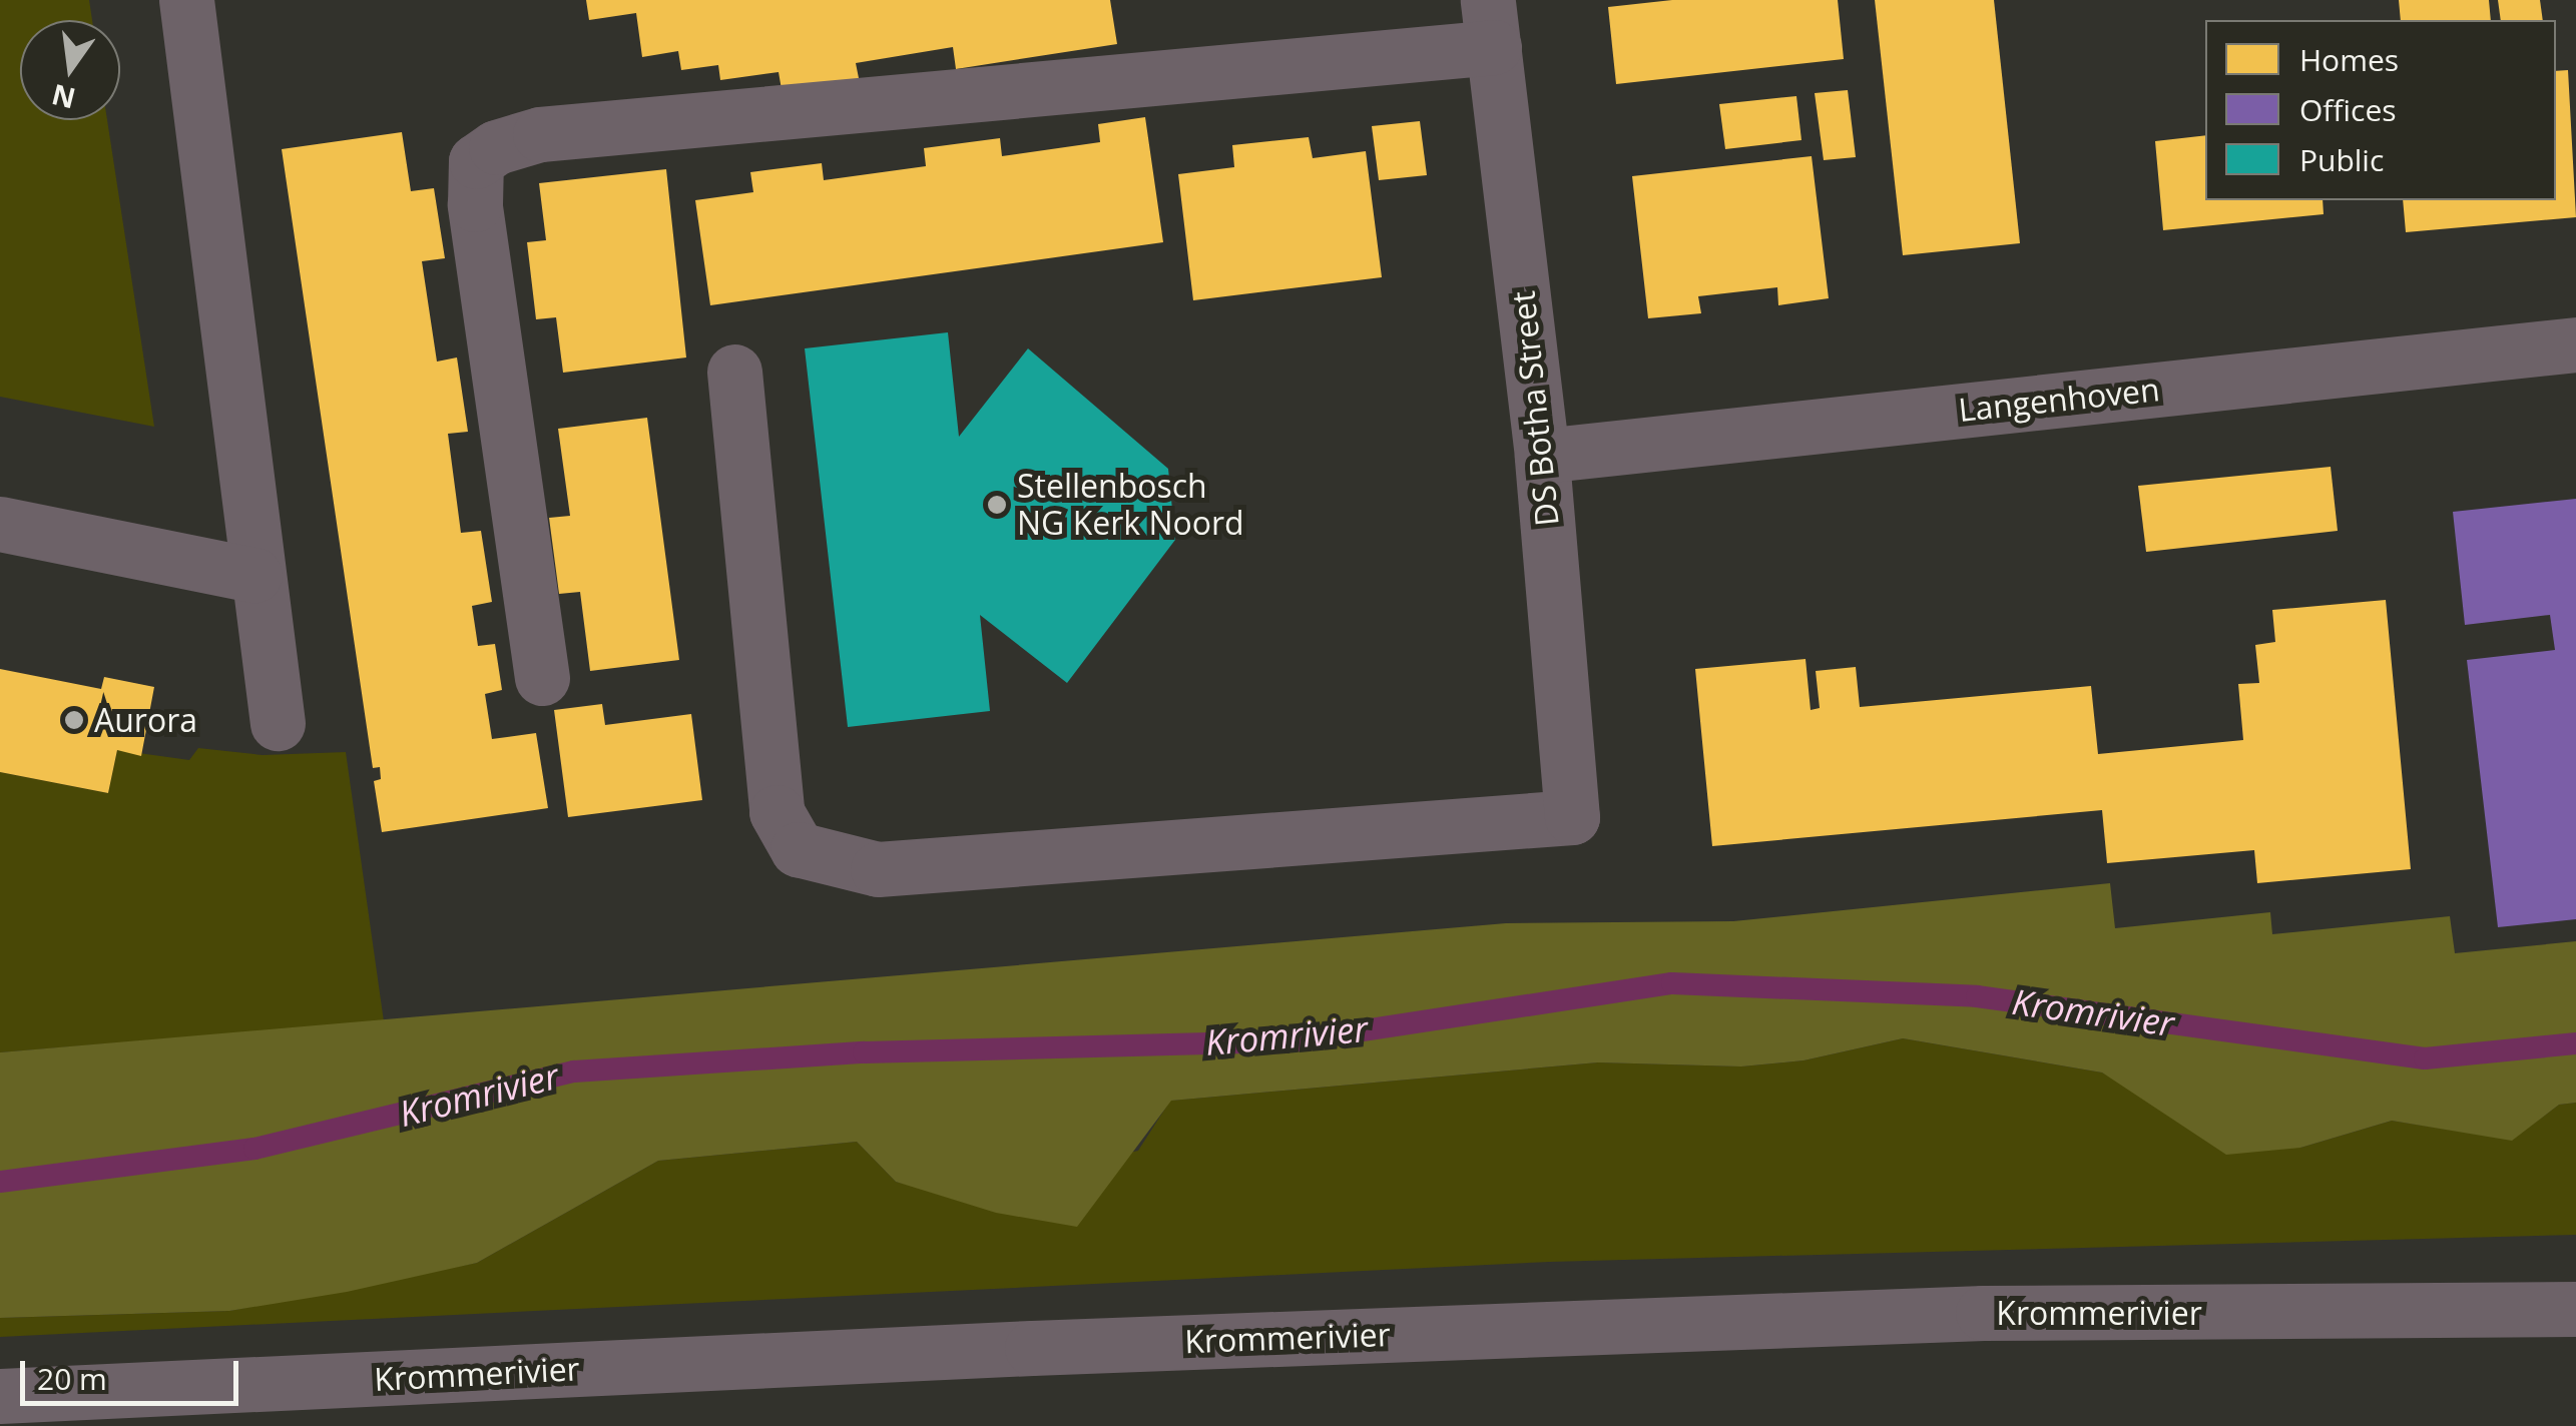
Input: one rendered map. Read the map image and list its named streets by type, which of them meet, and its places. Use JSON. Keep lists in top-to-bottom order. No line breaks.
{"streets":{"street":["Langenhoven","DS Botha Street","Krommerivier"]},"crossings":[["Langenhoven","DS Botha Street"]],"water":["Kromrivier"],"places":["Stellenbosch NG Kerk Noord","Aurora"],"legend":["Homes","Offices","Public"],"scale_bar":"20 m","north":"bottom"}
